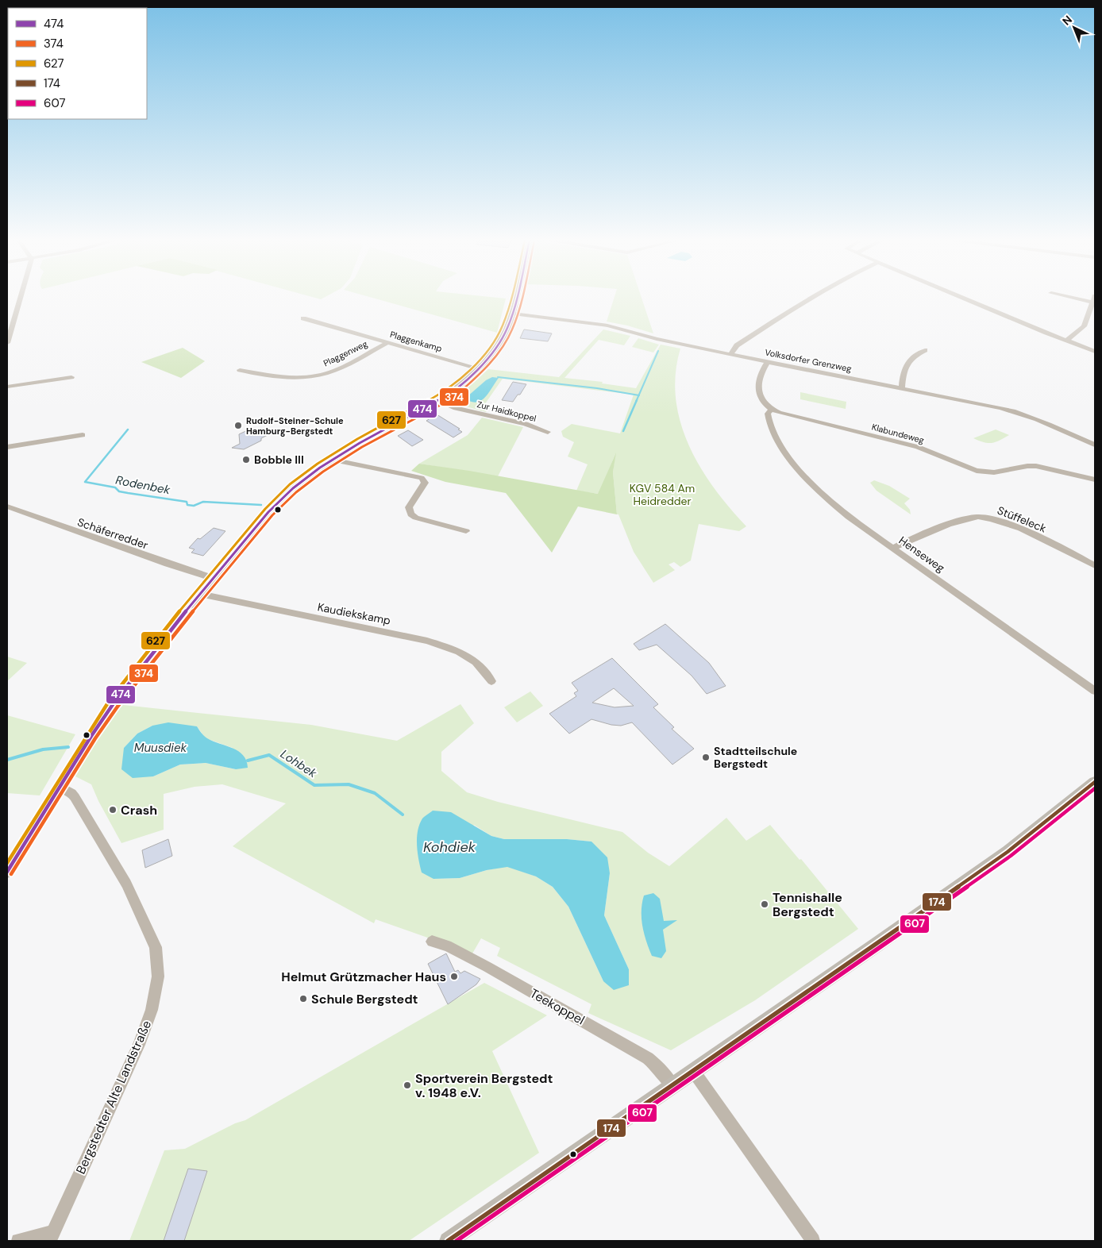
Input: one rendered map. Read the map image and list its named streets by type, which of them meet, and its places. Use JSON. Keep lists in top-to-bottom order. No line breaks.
{"streets":{"street":["Plaggenkamp","Plaggenweg","Volksdorfer Grenzweg","Zur Haidkoppel","Klabundeweg","Stüffeleck","Schäferredder","Henseweg","Kaudiekskamp","Teekoppel","Bergstedter Alte Landstraße"]},"crossings":[["Plaggenkamp","Plaggenweg"],["Klabundeweg","Henseweg"],["Stüffeleck","Henseweg"]],"water":["Rodenbek","Muusdiek","Lohbek","Kohdiek"],"parks":["KGV 584 Am Heidredder"],"places":["Rudolf-Steiner-Schule Hamburg-Bergstedt","Bobble III","Stadtteilschule Bergstedt","Crash","Tennishalle Bergstedt","Helmut Grützmacher Haus","Schule Bergstedt","Sportverein Bergstedt v. 1948 e.V."],"lines":["transit line 474","transit line 374","transit line 627","transit line 174","transit line 607"],"legend":["474","374","627","174","607"],"north":"top left"}
